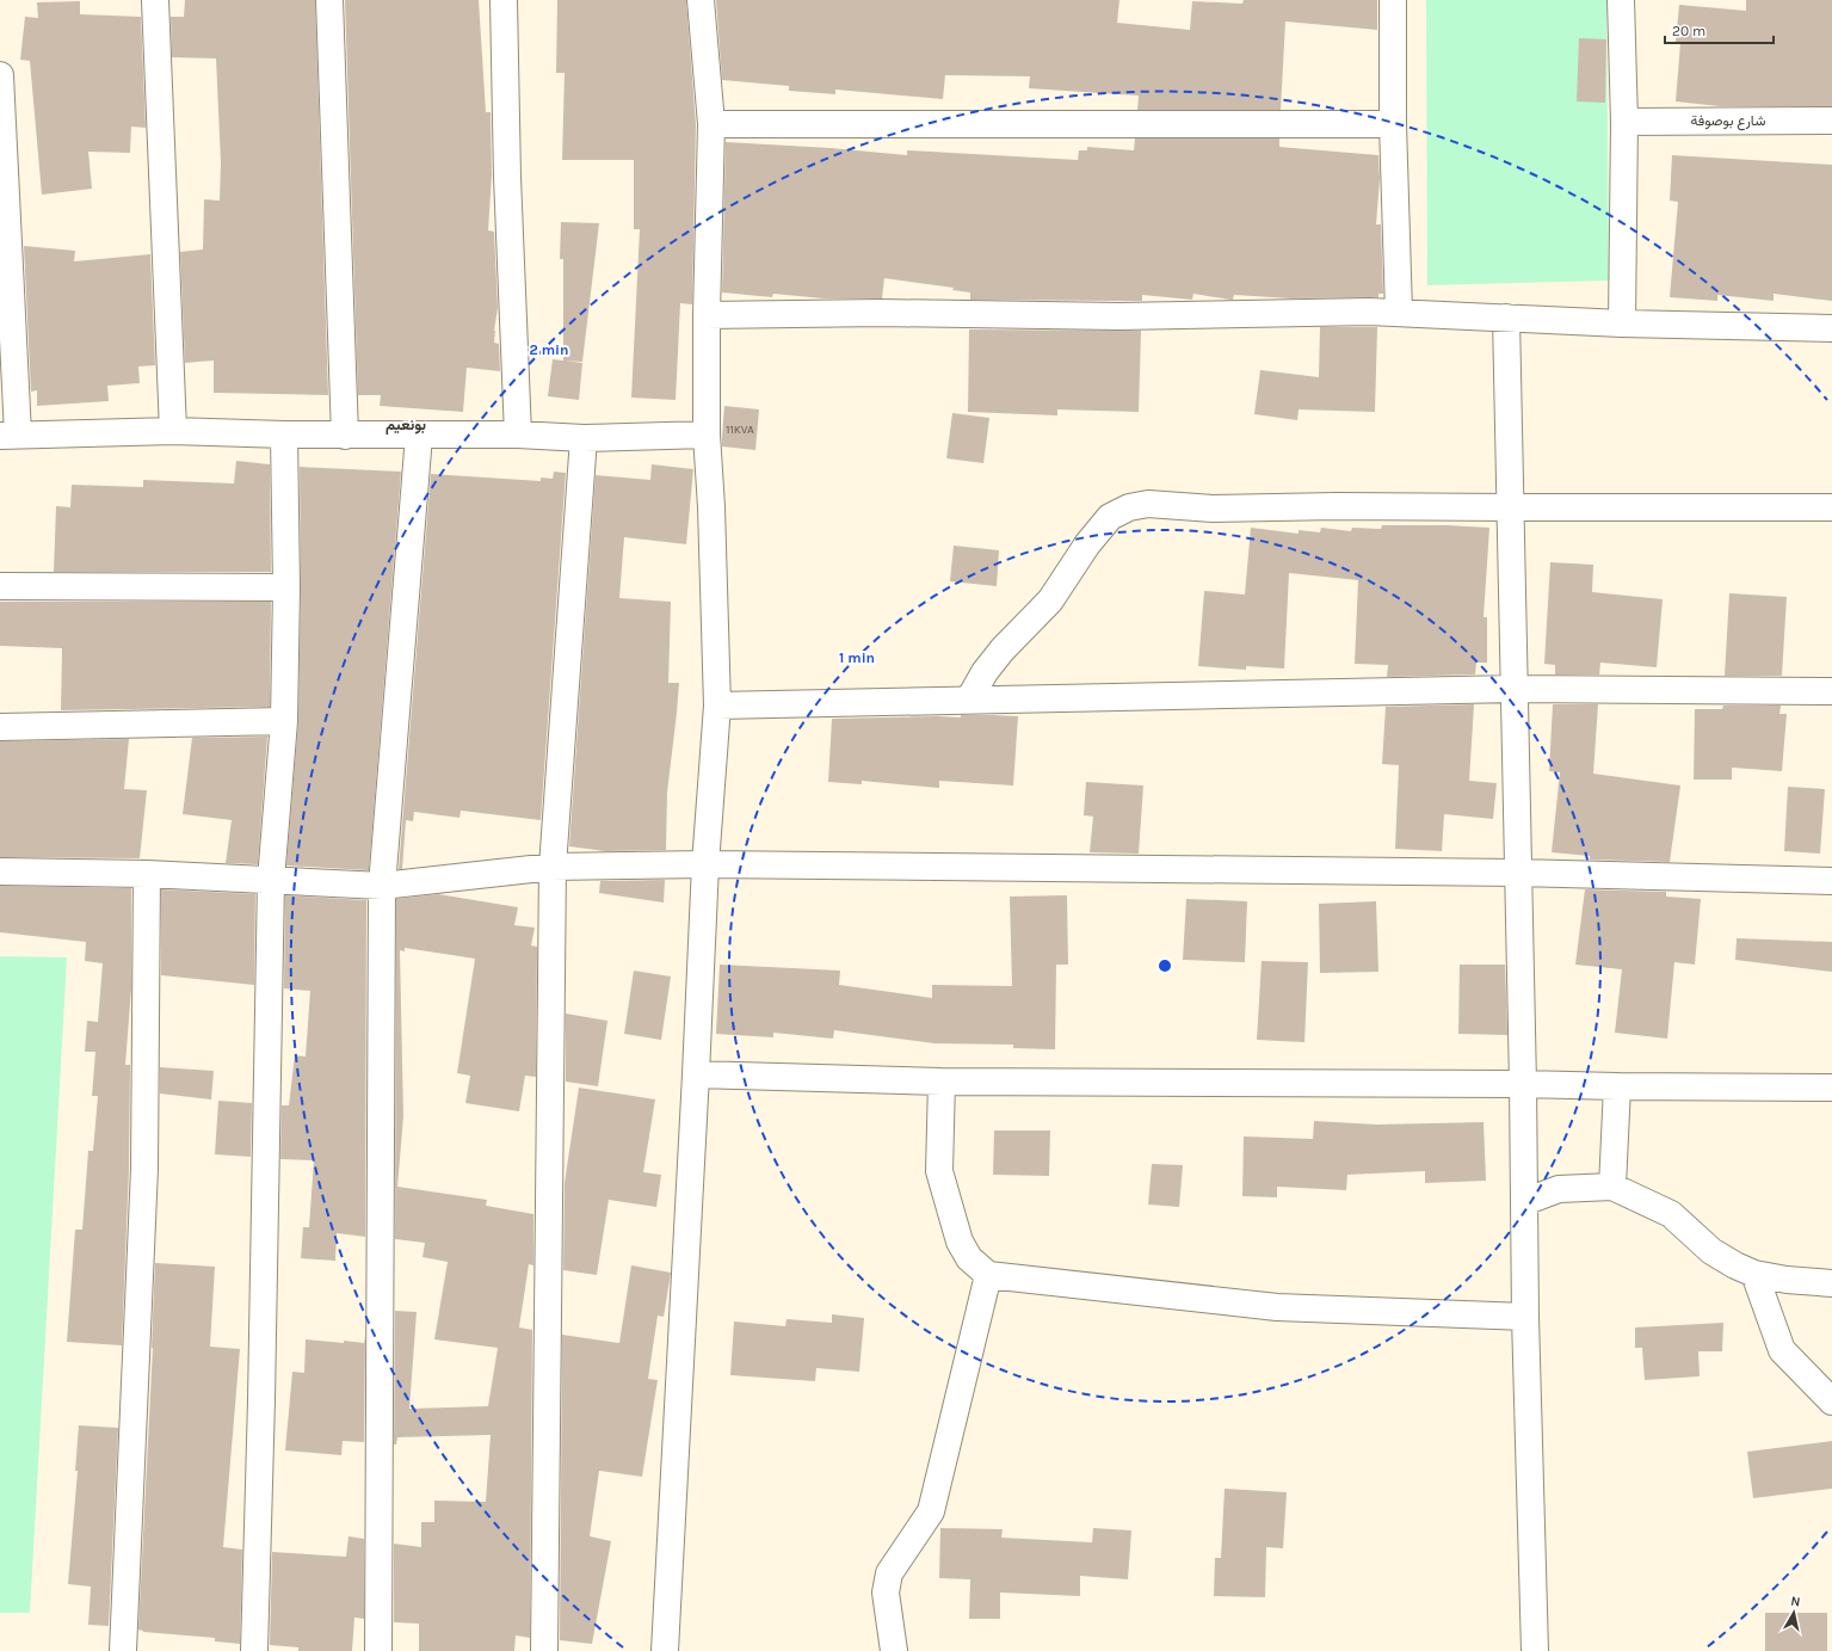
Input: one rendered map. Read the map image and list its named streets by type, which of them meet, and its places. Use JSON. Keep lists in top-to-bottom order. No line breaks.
{"streets":{"street":["شارع بوصوفة"]},"districts":["بونعيم"],"house_numbers":["11KVA"],"scale_bar":"20 m","north":"top","rings":["2 min","1 min"]}
